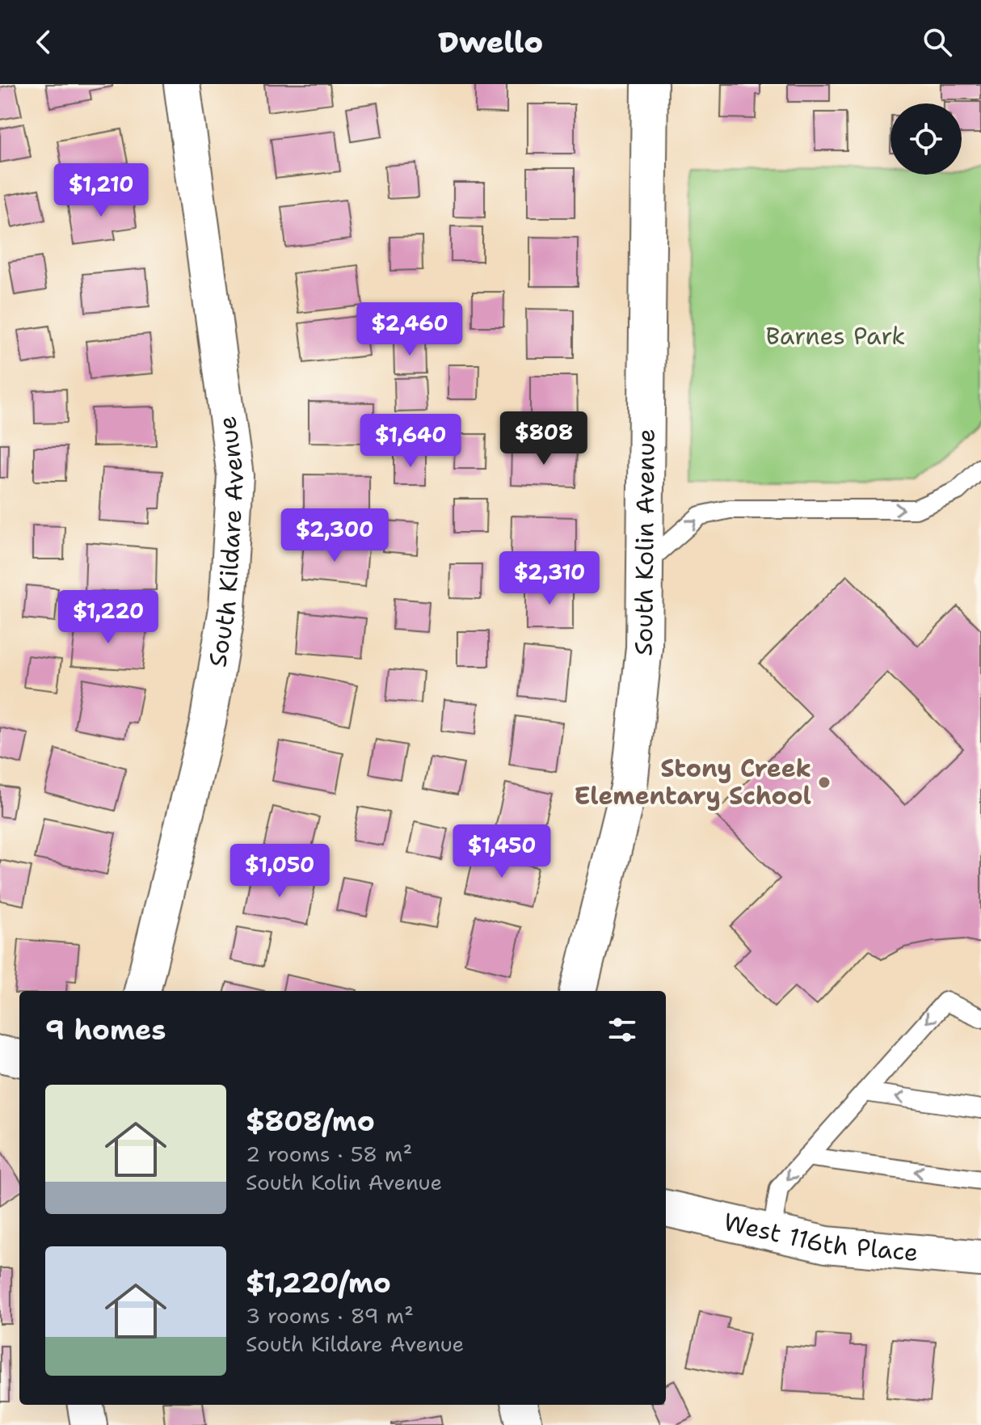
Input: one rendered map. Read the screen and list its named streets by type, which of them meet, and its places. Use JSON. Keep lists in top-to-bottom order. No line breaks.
{"streets":{"street":["South Kildare Avenue","South Kolin Avenue","West 116th Place"]},"parks":["Barnes Park"],"places":["Stony Creek Elementary School"],"page":{"header":"Dwello","price":["$1,210","$2,460","$808","$1,640","$2,300","$2,310","$1,220","$1,450","$1,050"],"heading":"9 homes","list":[{"name":"$808/mo","note":"2 rooms · 58 m² · South Kolin Avenue"},{"name":"$1,220/mo","note":"3 rooms · 89 m² · South Kildare Avenue"}]}}
